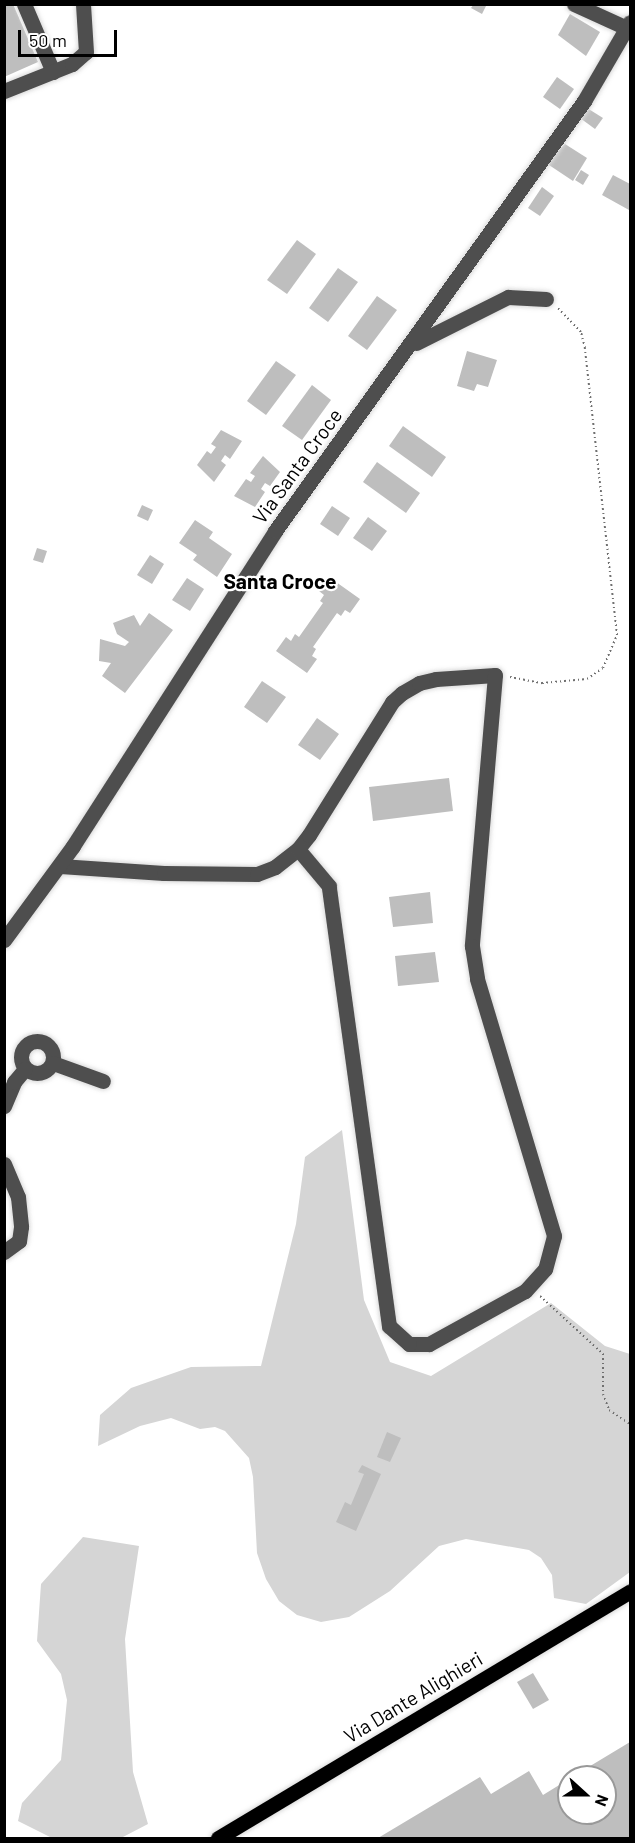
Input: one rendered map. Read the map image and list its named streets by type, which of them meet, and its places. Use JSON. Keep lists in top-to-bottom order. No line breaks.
{"streets":{"main road":["Via Dante Alighieri"],"street":["Via Santa Croce"]},"districts":["Santa Croce"],"scale_bar":"50 m","north":"right"}
